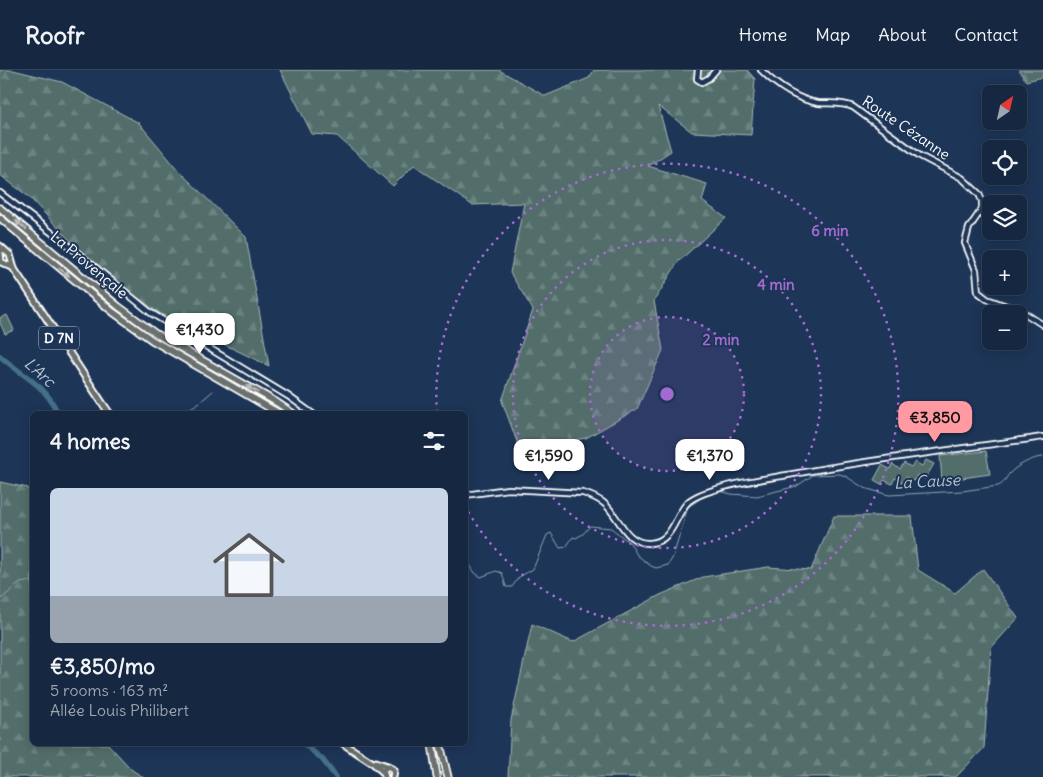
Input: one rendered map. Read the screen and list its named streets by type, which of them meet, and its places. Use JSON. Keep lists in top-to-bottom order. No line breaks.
{"streets":{"highway":["La Provençale"],"main road":["D 7N"],"street":["Route Cézanne"]},"water":["L'Arc","La Cause"],"north":"top right","page":{"header":"Roofr","nav":["Home","Map","About","Contact"],"map_buttons":["+","−"],"price":["€1,430","€3,850","€1,590","€1,370"],"heading":"4 homes","list":[{"name":"€3,850/mo","note":"5 rooms · 163 m² · Allée Louis Philibert"}]},"rings":["6 min","4 min","2 min"]}
